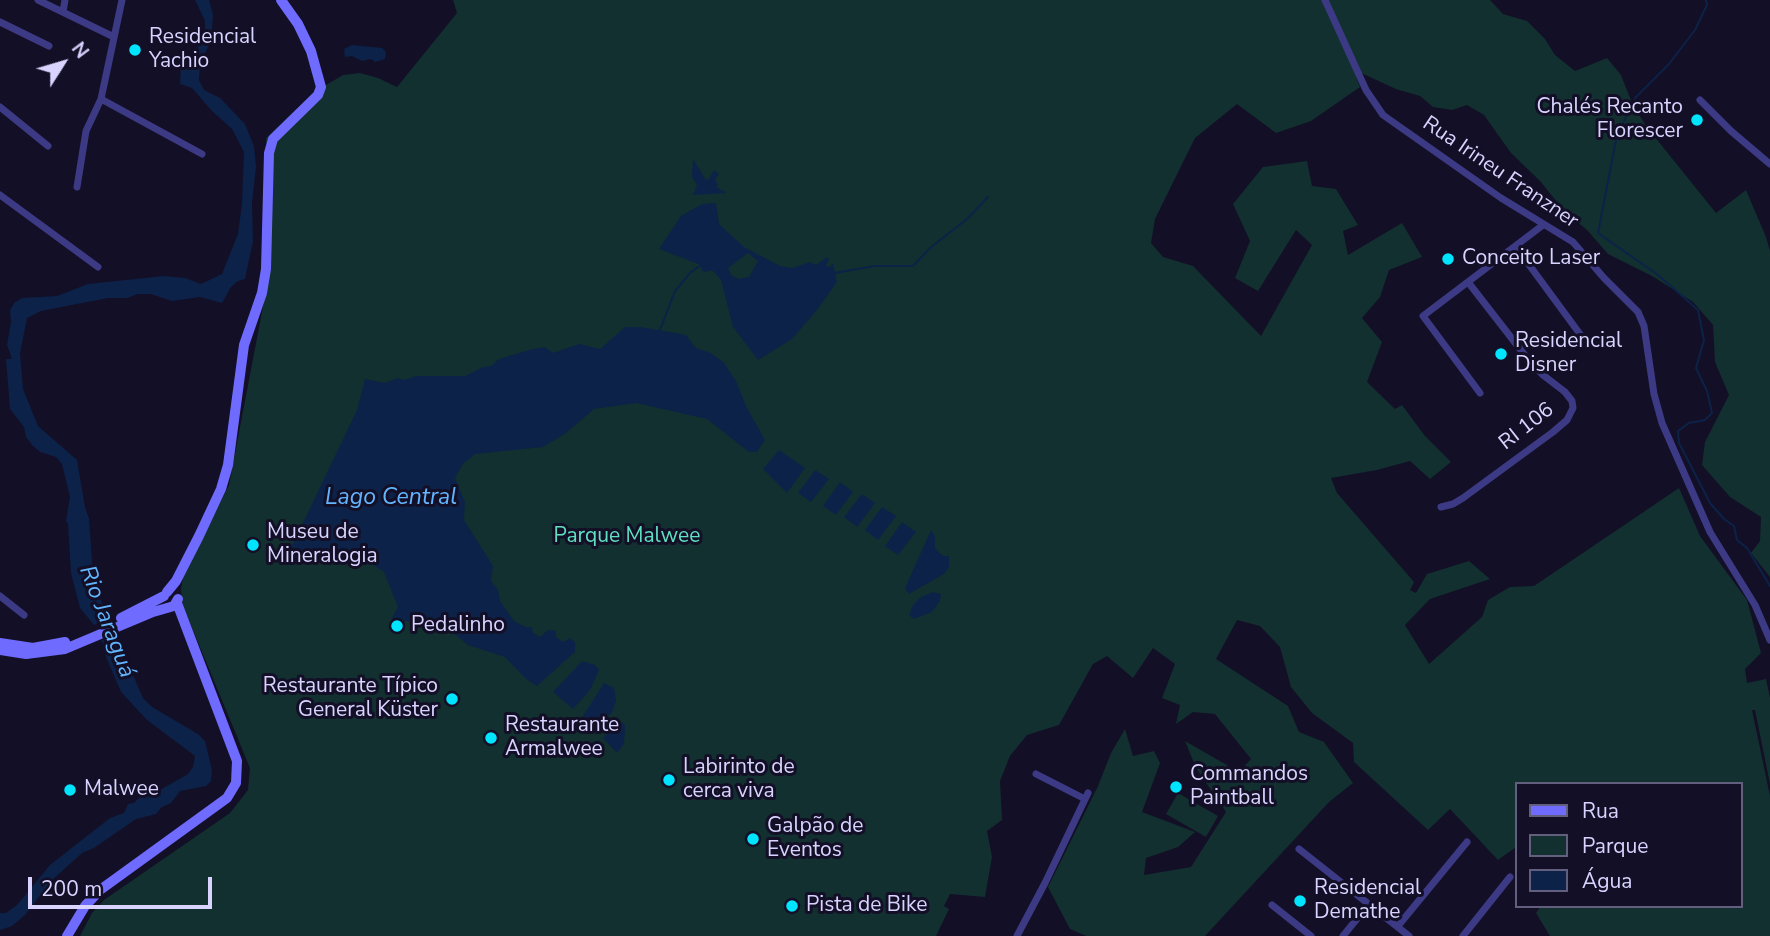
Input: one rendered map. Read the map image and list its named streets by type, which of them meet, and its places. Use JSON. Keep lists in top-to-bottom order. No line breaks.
{"streets":{"street":["Rua Irineu Franzner","RI 106"]},"water":["Lago Central","Rio Jaraguá"],"parks":["Parque Malwee"],"places":["Residencial Yachio","Chalés Recanto Florescer","Conceito Laser","Residencial Disner","Museu de Mineralogia","Pedalinho","Restaurante Típico General Küster","Restaurante Armalwee","Labirinto de cerca viva","Commandos Paintball","Malwee","Galpão de Eventos","Residencial Demathe","Pista de Bike"],"legend":["Rua","Parque","Água"],"scale_bar":"200 m","north":"top right"}
